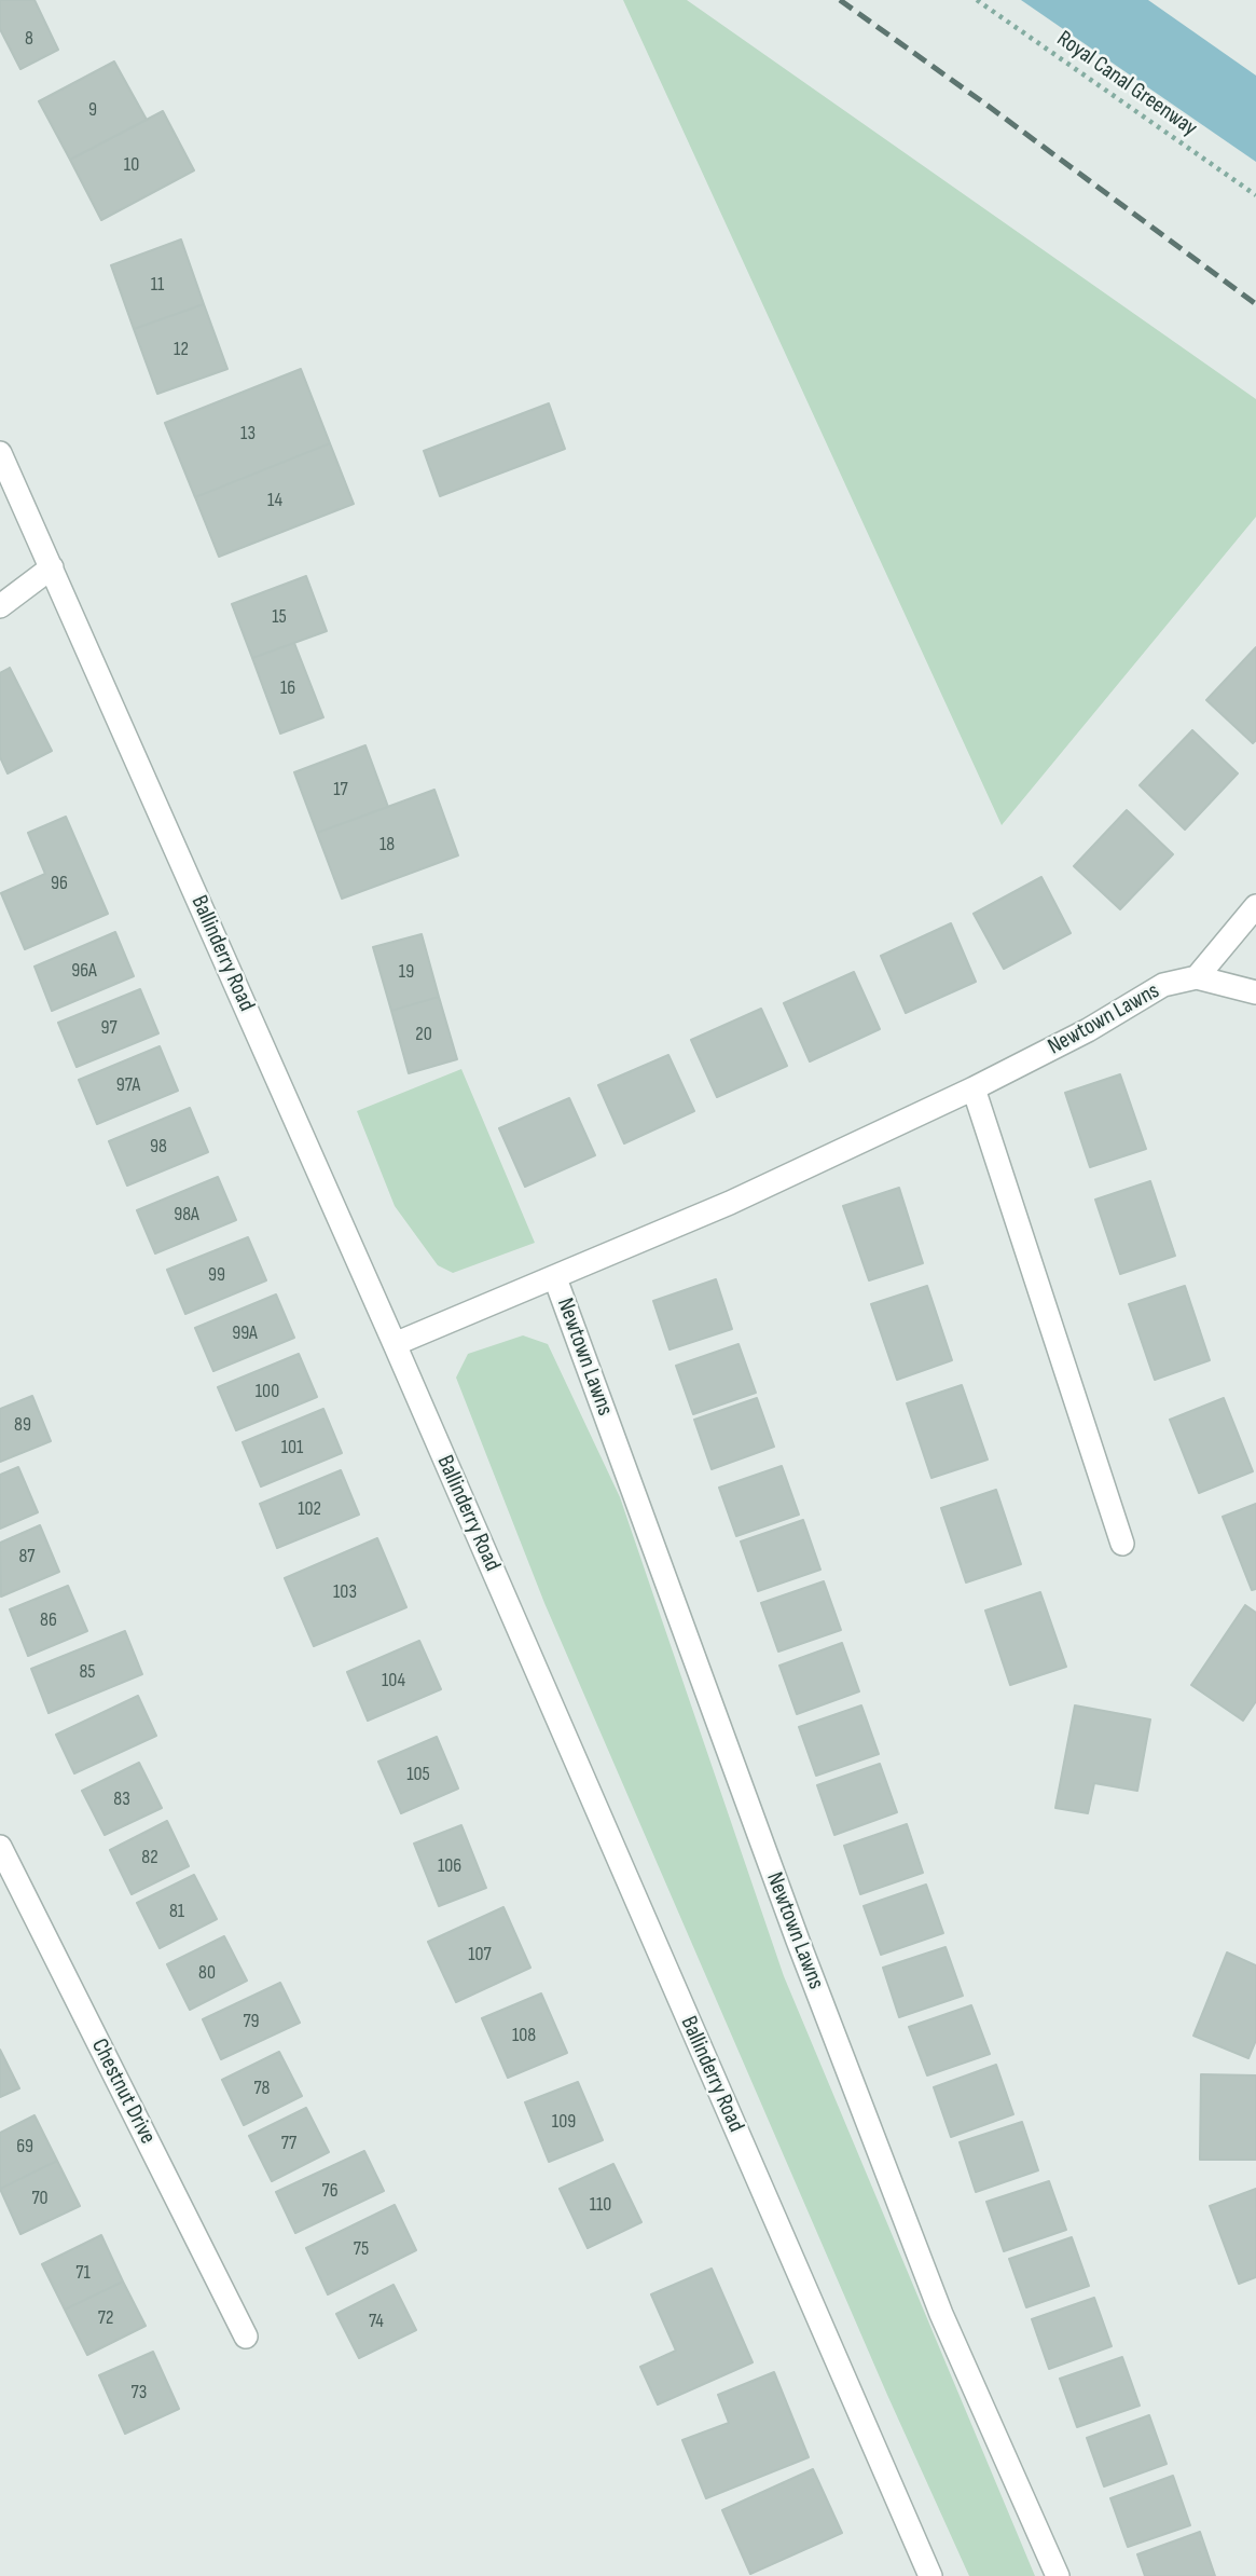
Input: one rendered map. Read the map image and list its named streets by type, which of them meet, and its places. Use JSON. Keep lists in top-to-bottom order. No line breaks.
{"streets":{"street":["Ballinderry Road","Newtown Lawns","Chestnut Drive"],"path":["Royal Canal Greenway"]},"crossings":[["Ballinderry Road","Newtown Lawns"]],"house_numbers":["8","9","10","11","12","13","14","15","16","17","18","96","96A","19","97","20","97A","98","98A","99","99A","100","89","101","102","87","103","86","85","104","105","83","82","106","81","107","80","79","108","78","109","77","69","76","70","110","75","71","72","74","73"]}
